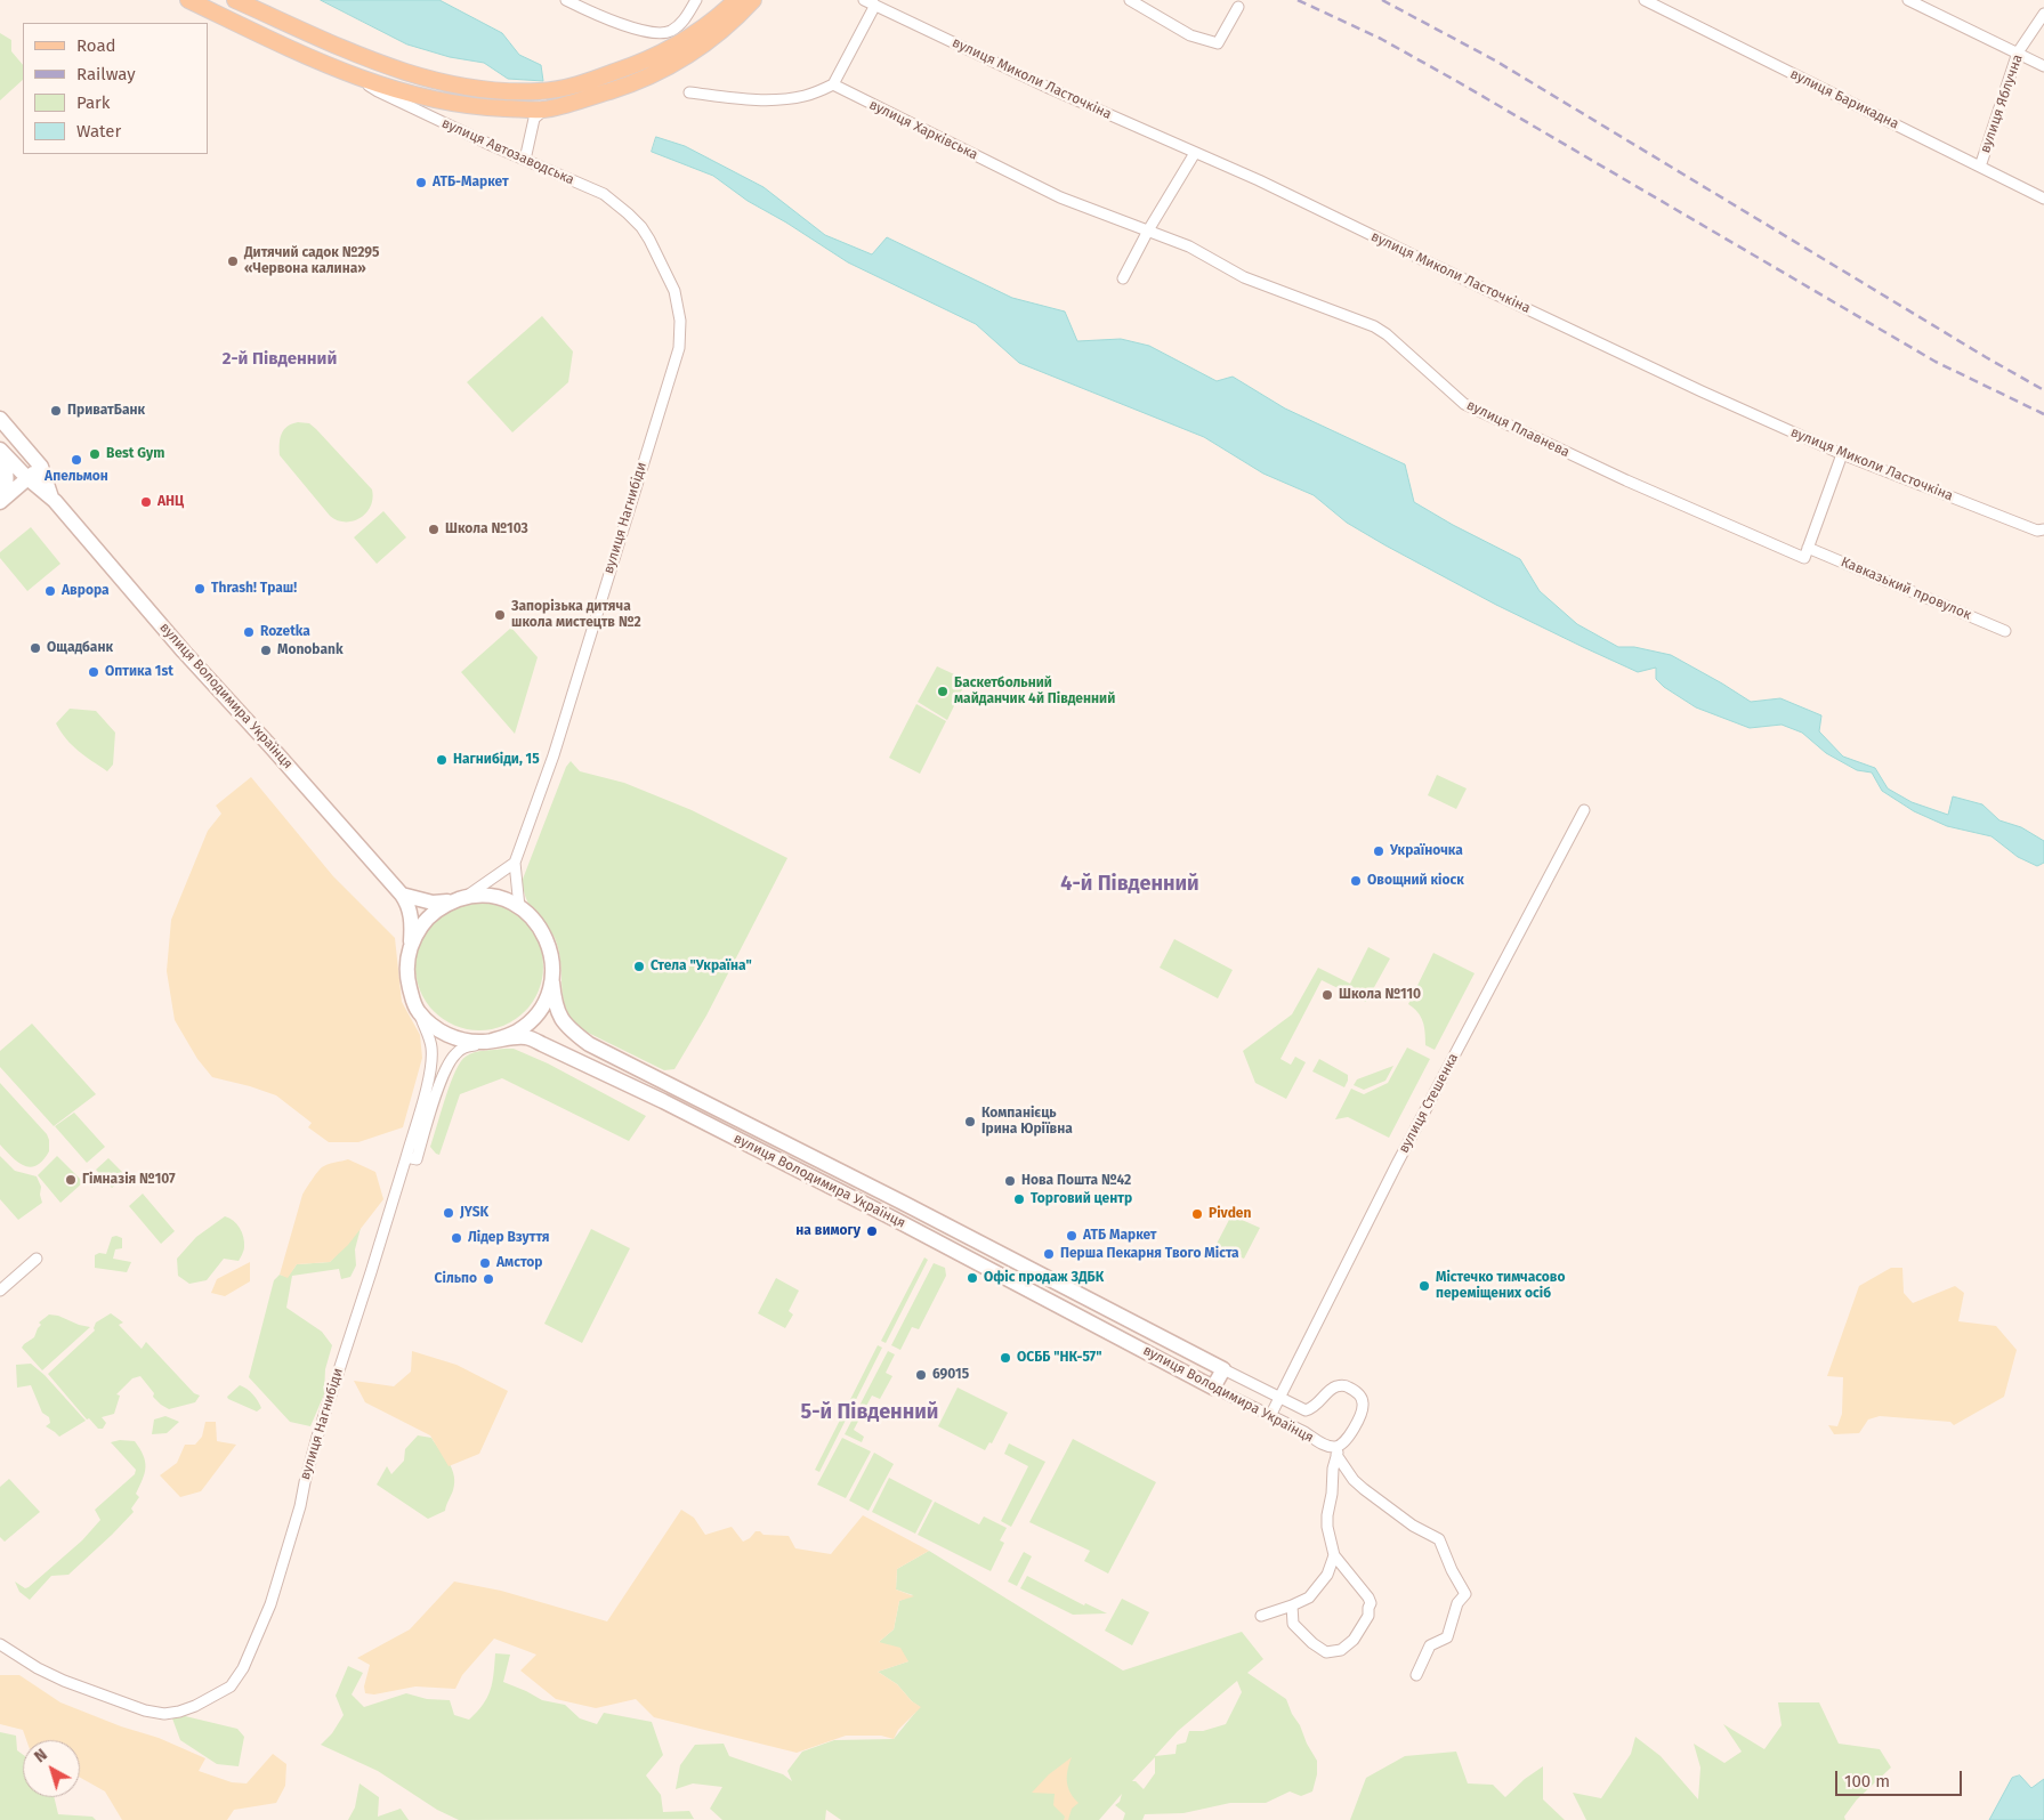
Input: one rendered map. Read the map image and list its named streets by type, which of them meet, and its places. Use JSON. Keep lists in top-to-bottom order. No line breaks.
{"streets":{"main road":["вулиця Автозаводська"],"street":["вулиця Миколи Ласточкіна","вулиця Барикадна","вулиця Яблучна","вулиця Харківська","вулиця Плавнева","вулиця Нагнибіди","Кавказький провулок","вулиця Володимира Українця","вулиця Стешенка"]},"crossings":[["вулиця Барикадна","вулиця Яблучна"],["вулиця Харківська","вулиця Плавнева"],["вулиця Автозаводська","вулиця Нагнибіди"],["вулиця Плавнева","Кавказький провулок"],["вулиця Нагнибіди","вулиця Володимира Українця"],["вулиця Володимира Українця","вулиця Стешенка"]],"districts":["2-й Південний","4-й Південний","5-й Південний"],"places":["АТБ-Маркет","Дитячий садок №295 «Червона калина»","ПриватБанк","Best Gym","Апельмон","АНЦ","Школа №103","Thrash! Траш!","Аврора","Запорізька дитяча школа мистецтв №2","Rozetka","Ощадбанк","Monobank","Оптика 1st","Баскетбольний майданчик 4й Південний","Нагнибіди, 15","Україночка","Овощний кіоск","Стела \"Україна\"","Школа №110","Компанієць Ірина Юріївна","Гімназія №107","Нова Пошта №42","Торговий центр","JYSK","Pivden","на вимогу","АТБ Маркет","Лідер Взуття","Перша Пекарня Твого Міста","Амстор","Офіс продаж ЗДБК","Сільпо","Містечко тимчасово переміщених осіб","ОСББ \"НК-57\"","69015"],"legend":["Road","Railway","Park","Water"],"scale_bar":"100 m","north":"top left"}
